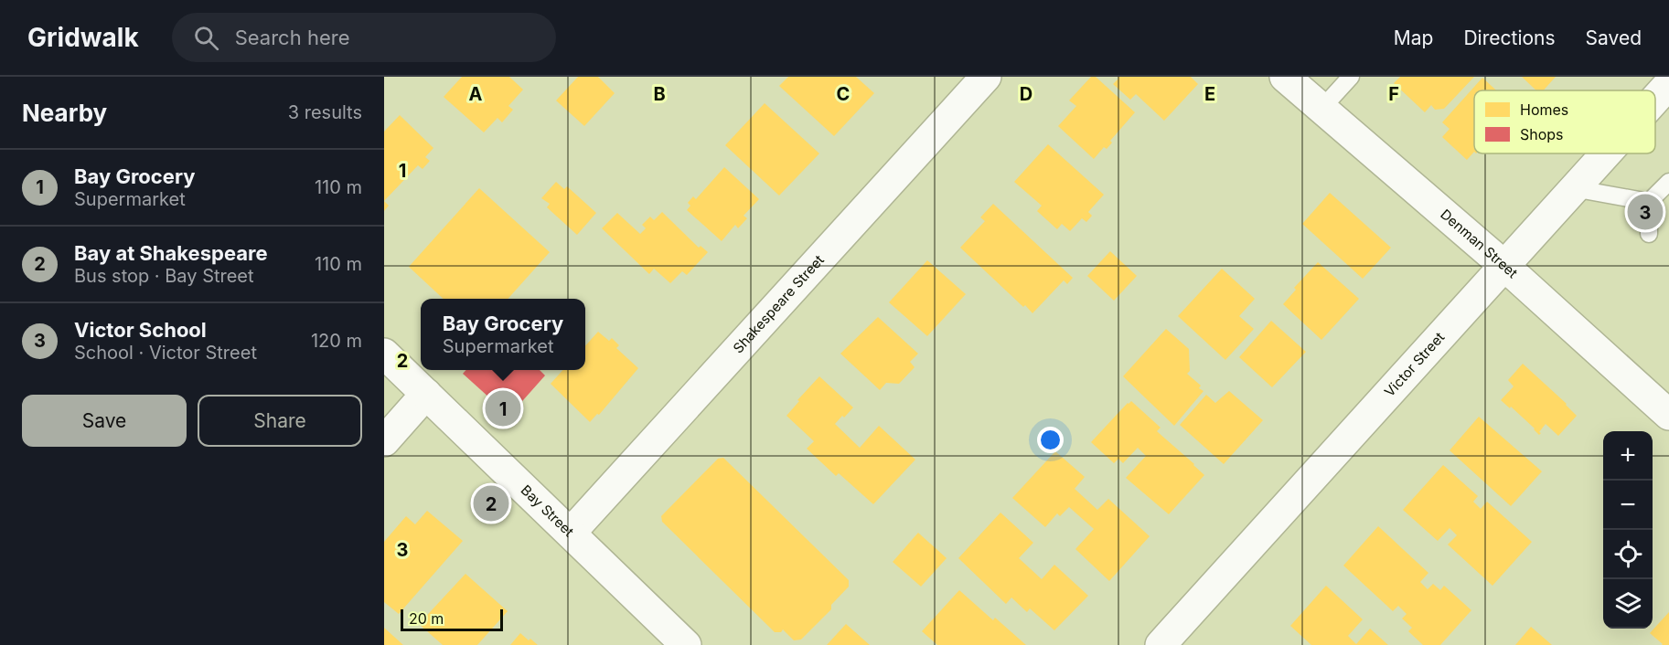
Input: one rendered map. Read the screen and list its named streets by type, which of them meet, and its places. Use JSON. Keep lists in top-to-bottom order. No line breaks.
{"streets":{"street":["Denman Street","Shakespeare Street","Victor Street","Bay Street"]},"crossings":[["Denman Street","Victor Street"],["Shakespeare Street","Bay Street"]],"legend":["Homes","Shops"],"scale_bar":"20 m","page":{"header":"Gridwalk","search":"Search here","nav":["Map","Directions","Saved"],"heading":["Nearby","3 results"],"list":[{"mark":"1","name":"Bay Grocery","note":"Supermarket","value":"110 m"},{"mark":"2","name":"Bay at Shakespeare","note":"Bus stop · Bay Street","value":"110 m"},{"mark":"3","name":"Victor School","note":"School · Victor Street","value":"120 m"}],"pins":["3","1","2"],"popup":["Bay Grocery","Supermarket"],"buttons":["Save","Share"],"map_buttons":["+","−"],"scale":"20 m"},"grid":{"columns":["A","B","C","D","E","F"],"rows":["1","2","3"]}}
